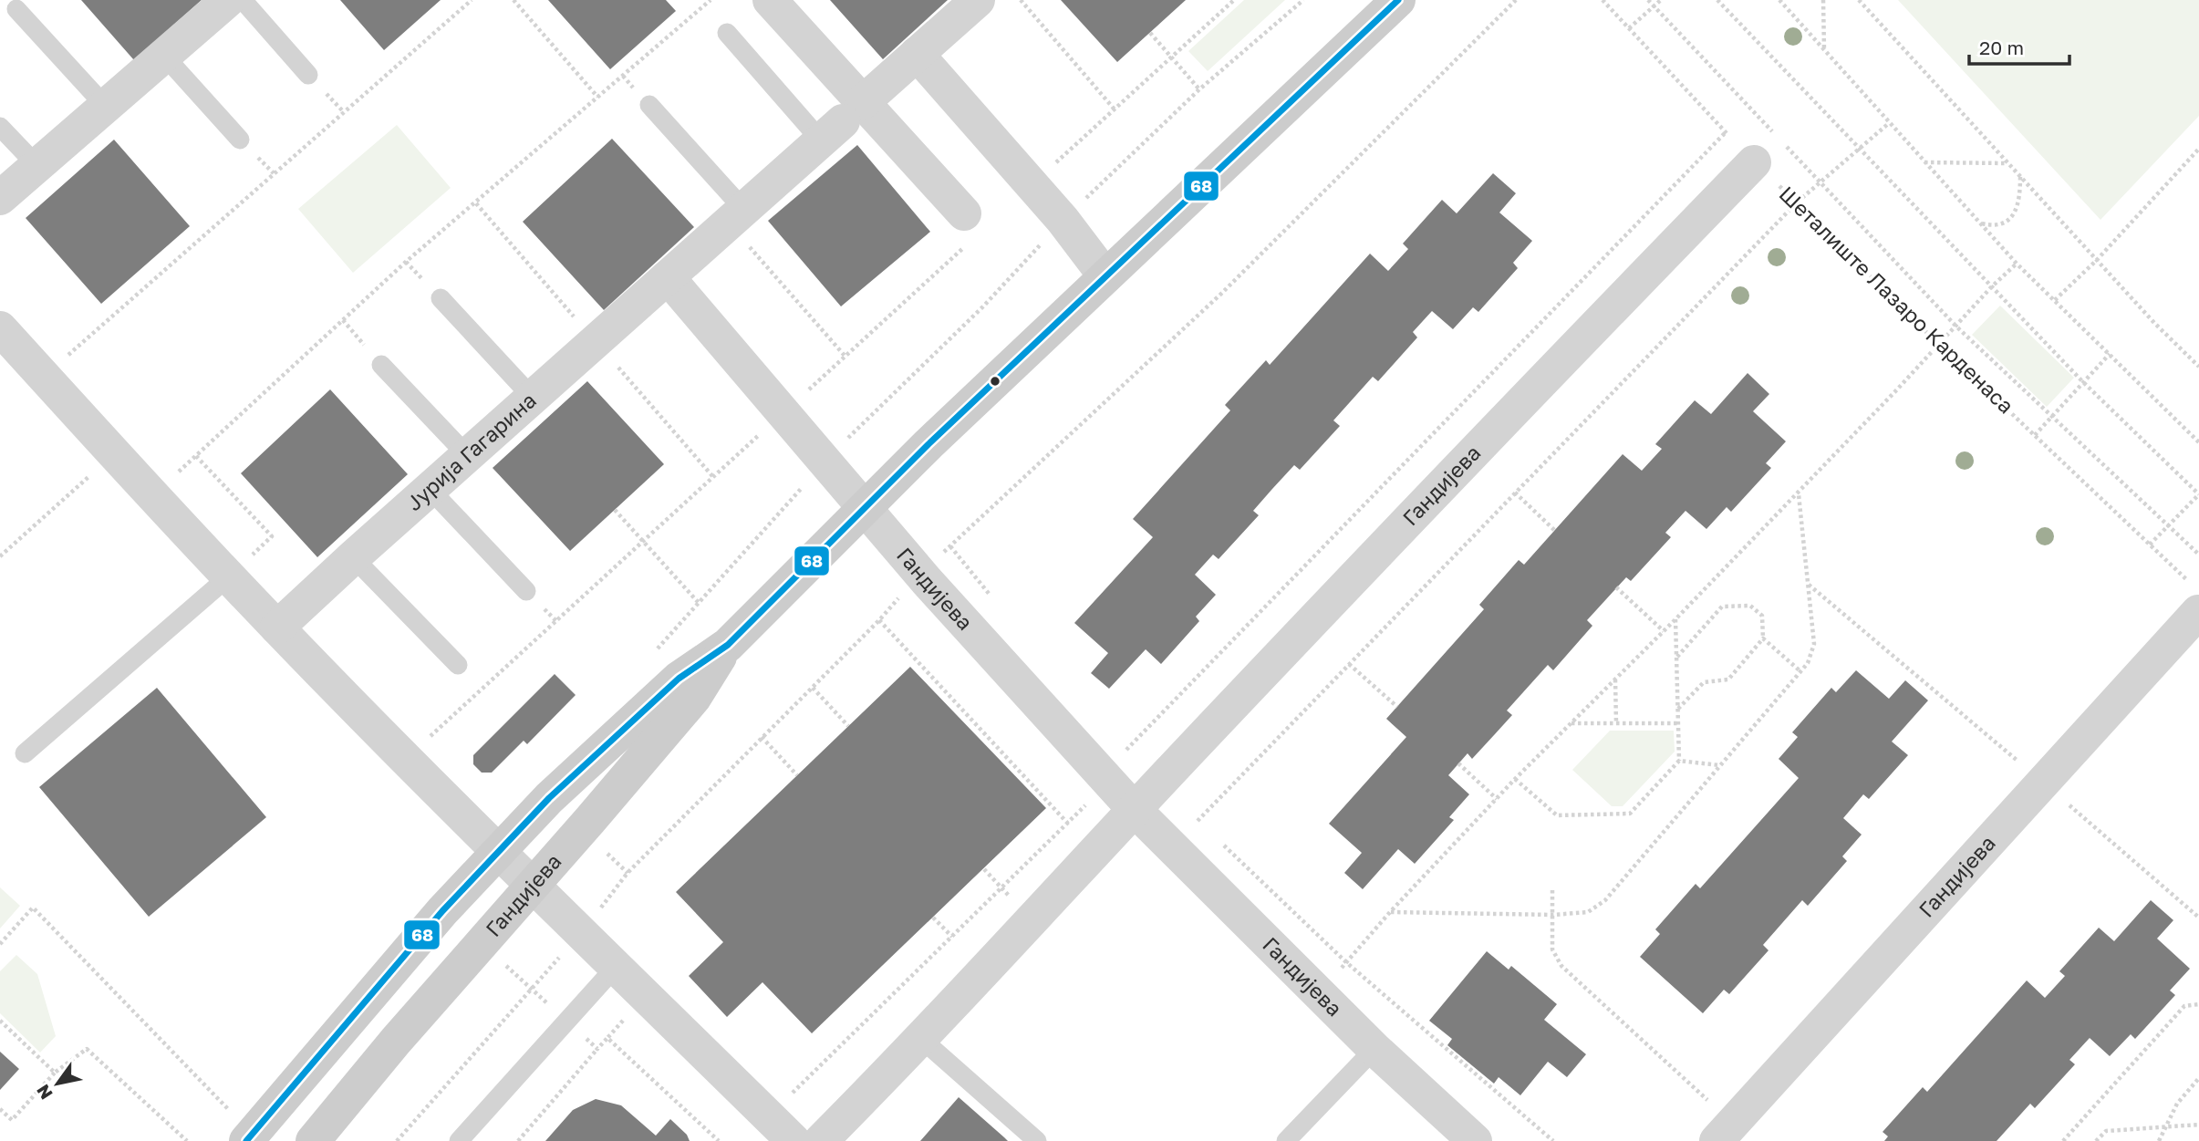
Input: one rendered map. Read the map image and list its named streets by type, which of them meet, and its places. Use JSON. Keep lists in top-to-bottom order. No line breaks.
{"streets":{"street":["Јурија Гагарина","Гандијева"],"path":["Шеталиште Лазаро Карденаса"]},"crossings":[["Шеталиште Лазаро Карденаса","Гандијева"]],"lines":["transit line 68"],"scale_bar":"20 m","north":"bottom left"}
